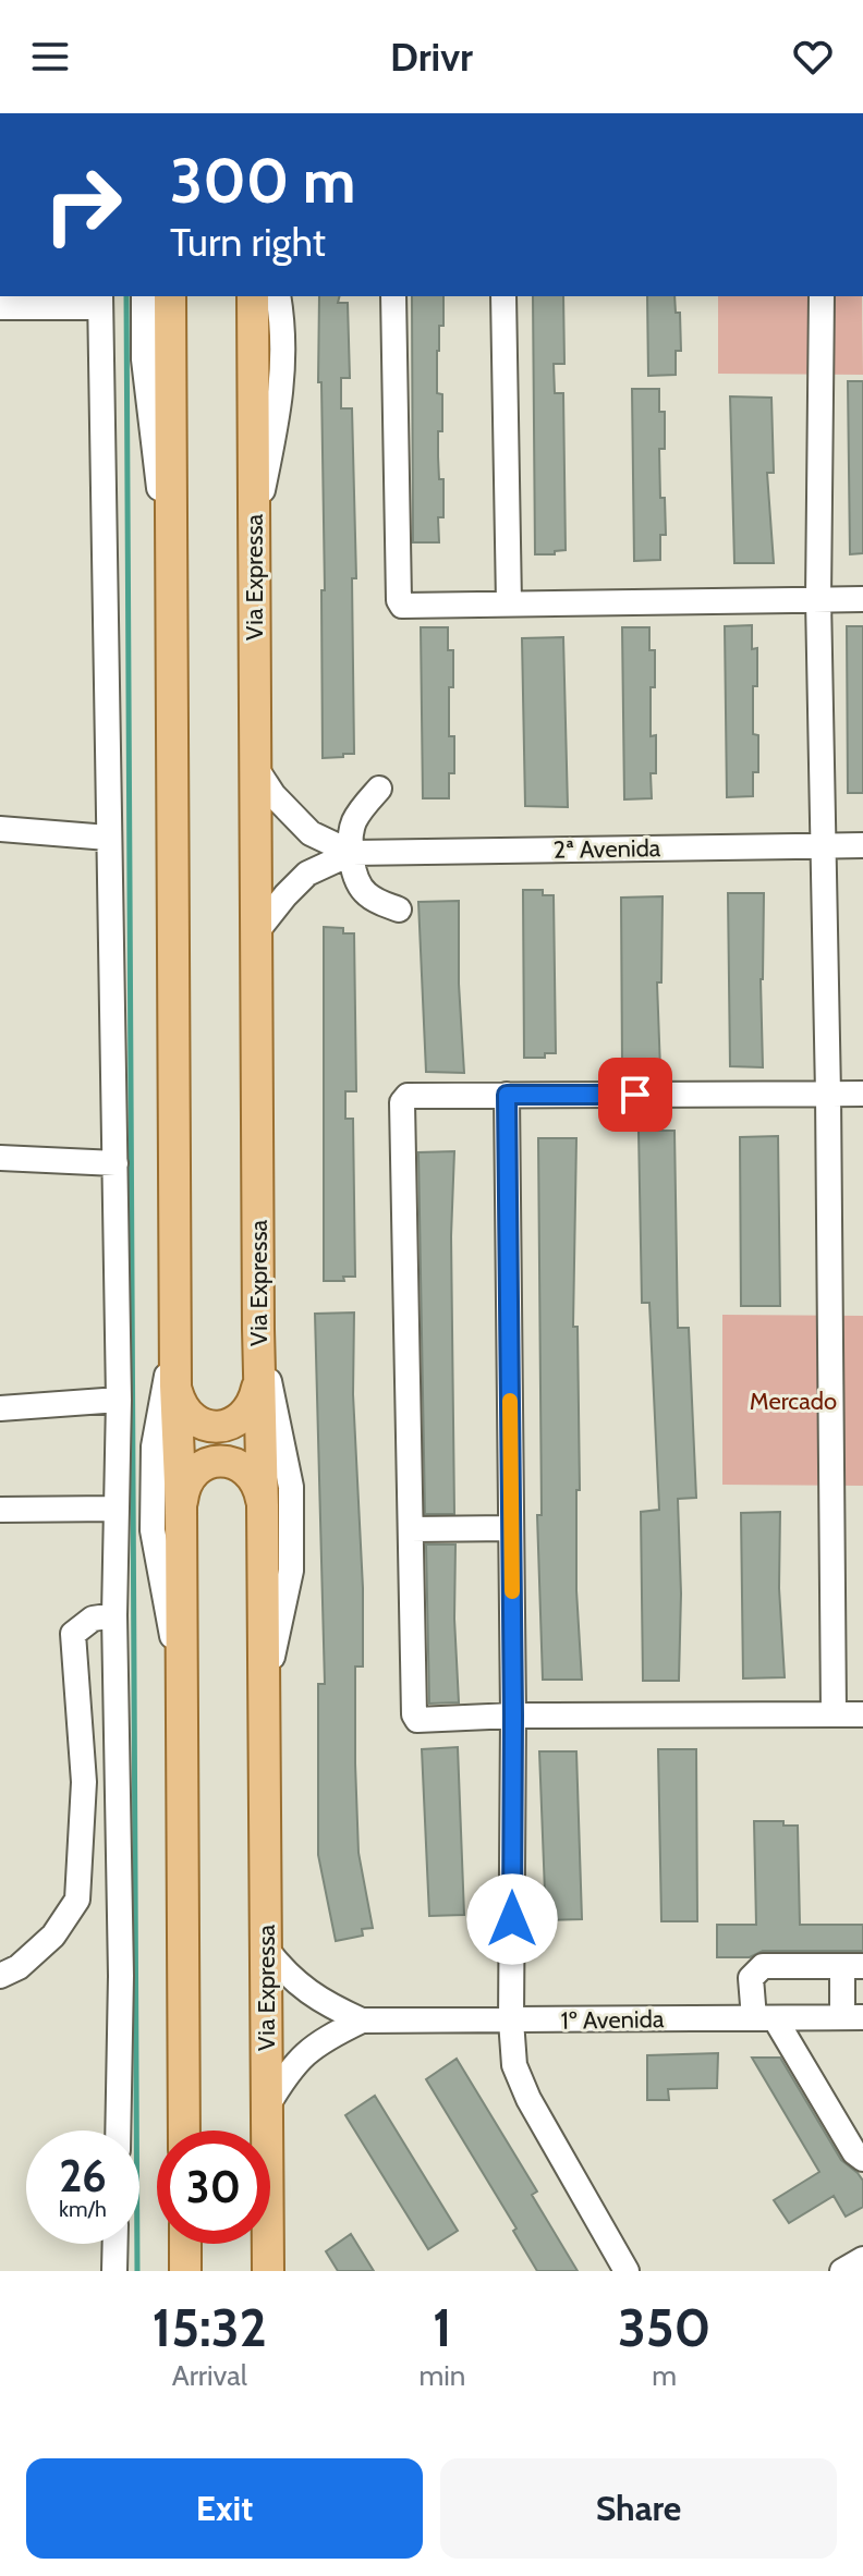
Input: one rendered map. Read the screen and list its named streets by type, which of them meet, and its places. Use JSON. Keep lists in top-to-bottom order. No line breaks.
{"streets":{"main road":["Via Expressa"],"street":["2ª Avenida","1º Avenida"]},"parks":["Mercado"],"page":{"header":"Drivr","turn":["300 m","Turn right"],"speed":"26 km/h","limit":"30","eta":["15:32","Arrival","1","min","350","m"],"buttons":["Exit","Share"]}}
